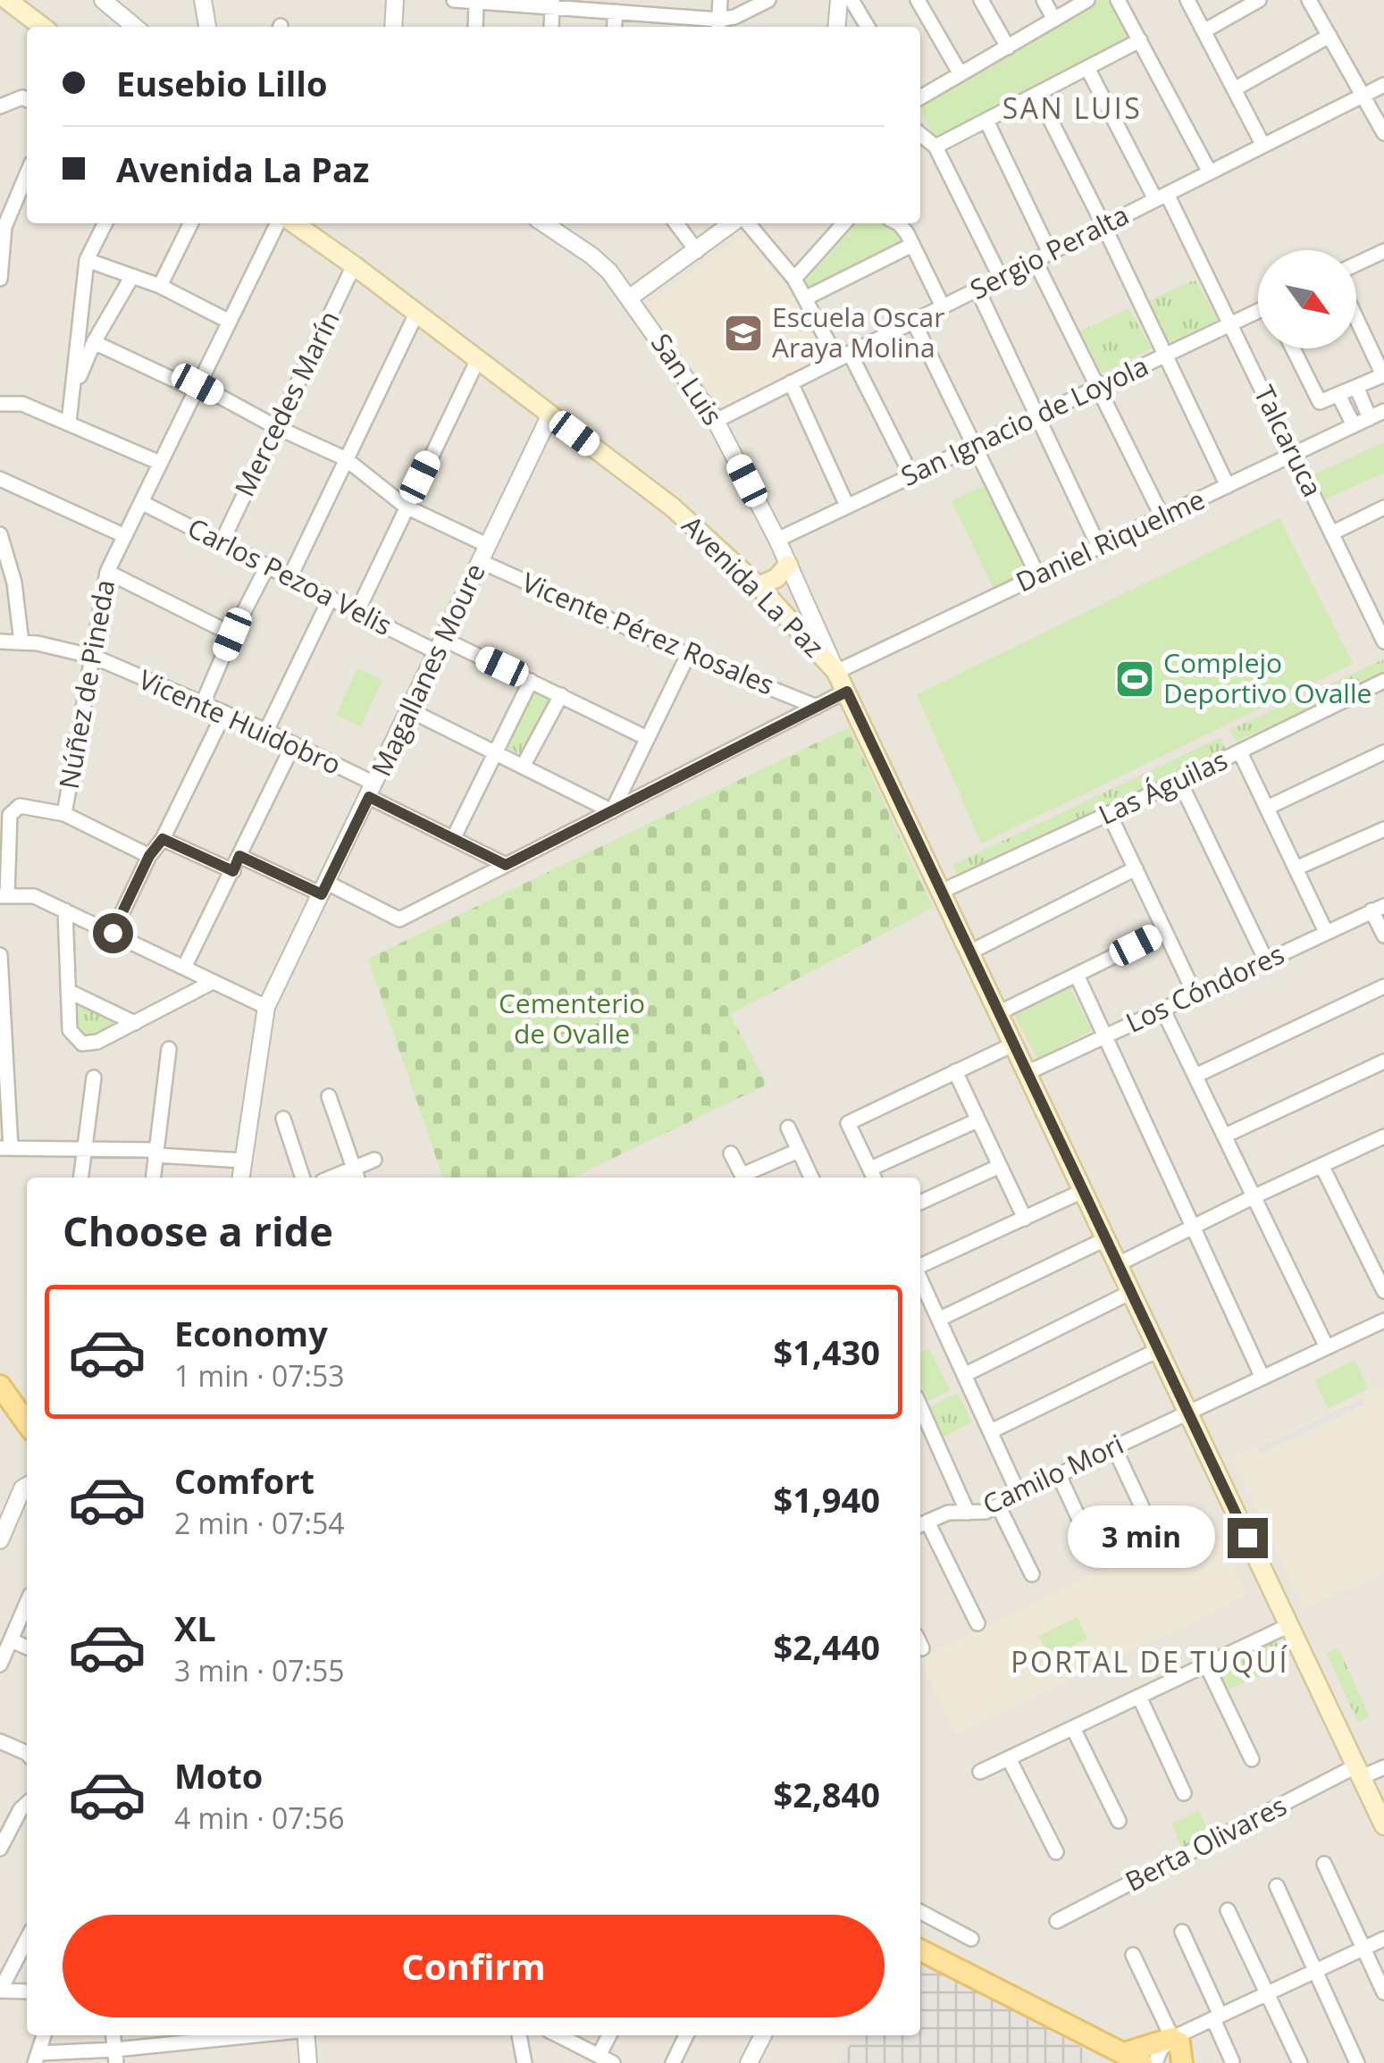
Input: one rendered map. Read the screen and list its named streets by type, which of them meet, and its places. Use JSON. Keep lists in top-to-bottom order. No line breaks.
{"streets":{"main road":["Avenida La Paz"],"street":["Sergio Peralta","San Luis","Mercedes Marín","San Ignacio de Loyola","Talcaruca","Daniel Riquelme","Carlos Pezoa Velis","Vicente Pérez Rosales","Magallanes Moure","Núñez de Pineda","Vicente Huidobro","Las Águilas","Los Cóndores","Camilo Mori","Berta Olivares"]},"crossings":[["Sergio Peralta","San Luis"],["Sergio Peralta","Talcaruca"],["San Luis","San Ignacio de Loyola"],["San Luis","Daniel Riquelme"],["San Luis","Avenida La Paz"],["Mercedes Marín","Carlos Pezoa Velis"],["Mercedes Marín","Avenida La Paz"],["Mercedes Marín","Vicente Pérez Rosales"],["San Ignacio de Loyola","Talcaruca"],["Talcaruca","Daniel Riquelme"],["Daniel Riquelme","Avenida La Paz"],["Carlos Pezoa Velis","Magallanes Moure"],["Carlos Pezoa Velis","Núñez de Pineda"],["Avenida La Paz","Magallanes Moure"],["Avenida La Paz","Las Águilas"],["Avenida La Paz","Los Cóndores"],["Avenida La Paz","Camilo Mori"],["Avenida La Paz","Berta Olivares"],["Vicente Pérez Rosales","Magallanes Moure"],["Vicente Pérez Rosales","Núñez de Pineda"],["Magallanes Moure","Vicente Huidobro"],["Núñez de Pineda","Vicente Huidobro"]],"districts":["SAN LUIS","PORTAL DE TUQUÍ"],"parks":["Cementerio de Ovalle"],"places":{"school or university":["Escuela Oscar Araya Molina"],"sports":["Complejo Deportivo Ovalle"]},"north":"bottom right","page":{"banner":["Eusebio Lillo","Avenida La Paz"],"heading":"Choose a ride","list":[{"name":"Economy","note":"1 min · 07:53","value":"$1,430"},{"name":"Comfort","note":"2 min · 07:54","value":"$1,940"},{"name":"XL","note":"3 min · 07:55","value":"$2,440"},{"name":"Moto","note":"4 min · 07:56","value":"$2,840"}],"bubble":"3 min","buttons":"Confirm"}}
